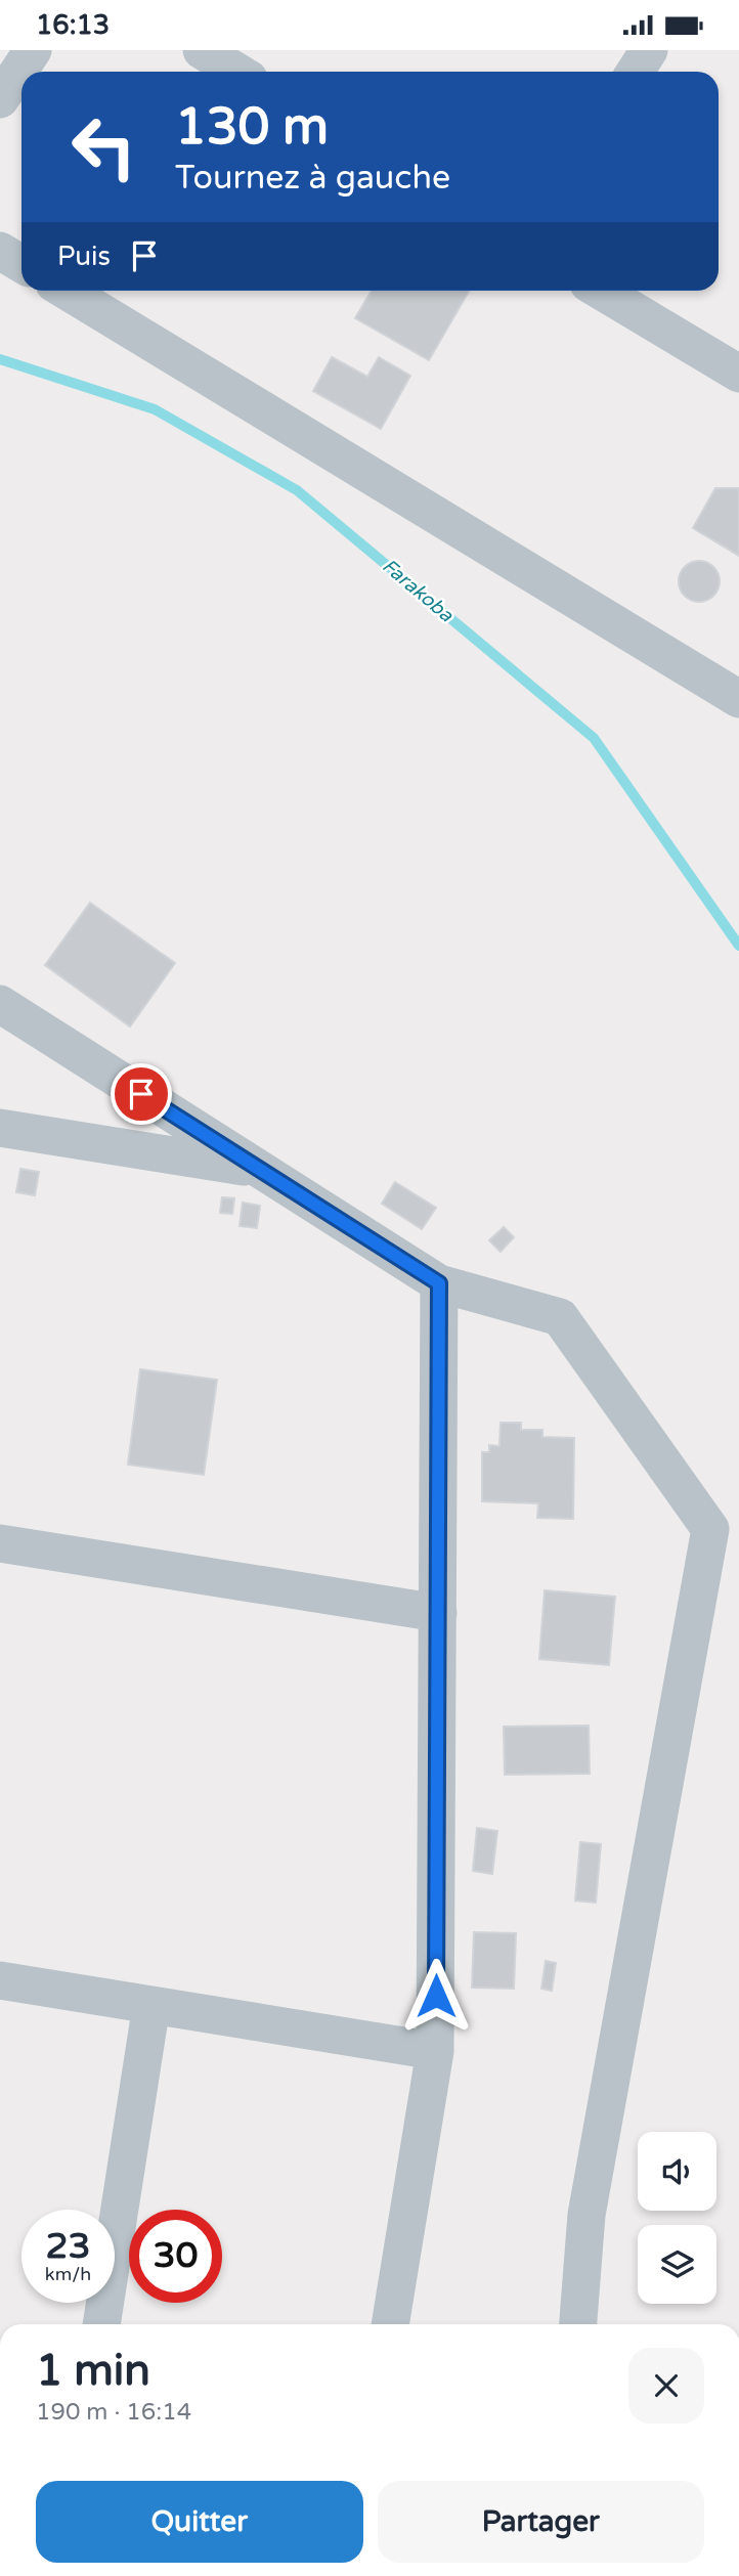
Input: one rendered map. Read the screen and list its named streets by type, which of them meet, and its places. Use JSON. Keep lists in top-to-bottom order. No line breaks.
{"water":["Farakoba"],"page":{"status":"16:13","turn":["130 m","Tournez à gauche"],"then":"Puis","speed":"23 km/h","limit":"30","heading":["1 min","190 m · 16:14"],"buttons":["Quitter","Partager"]}}
